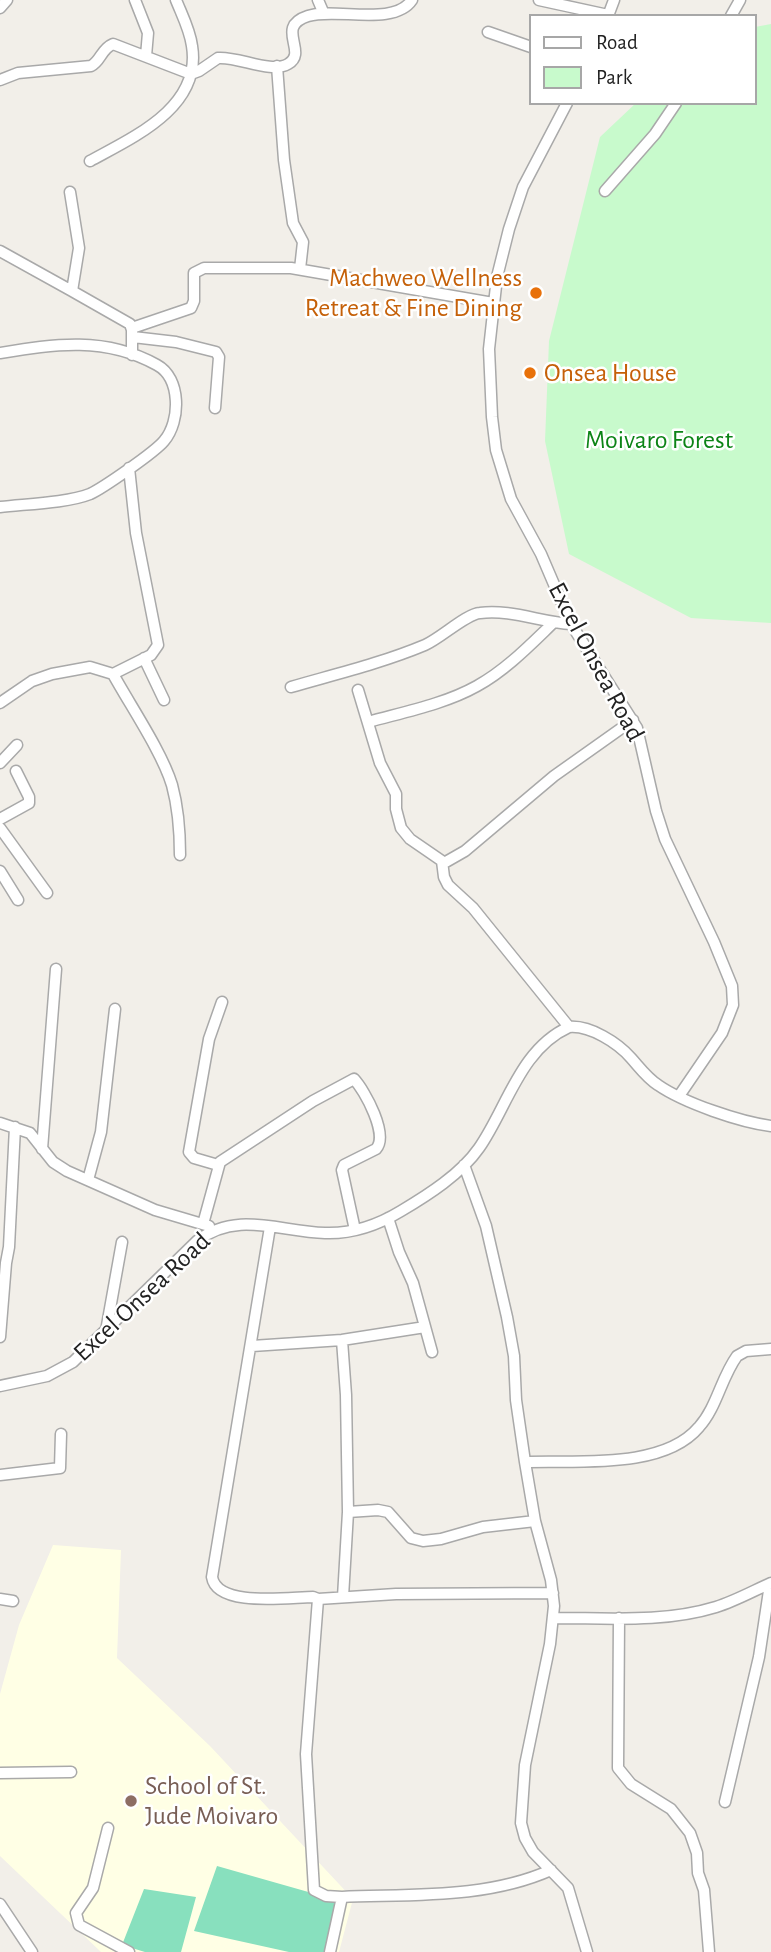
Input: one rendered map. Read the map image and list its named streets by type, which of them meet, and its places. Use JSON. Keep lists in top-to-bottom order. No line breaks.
{"streets":{"street":["Excel Onsea Road"]},"parks":["Moivaro Forest"],"places":["Machweo Wellness Retreat & Fine Dining","Onsea House","School of St. Jude Moivaro"],"legend":["Road","Park"]}
